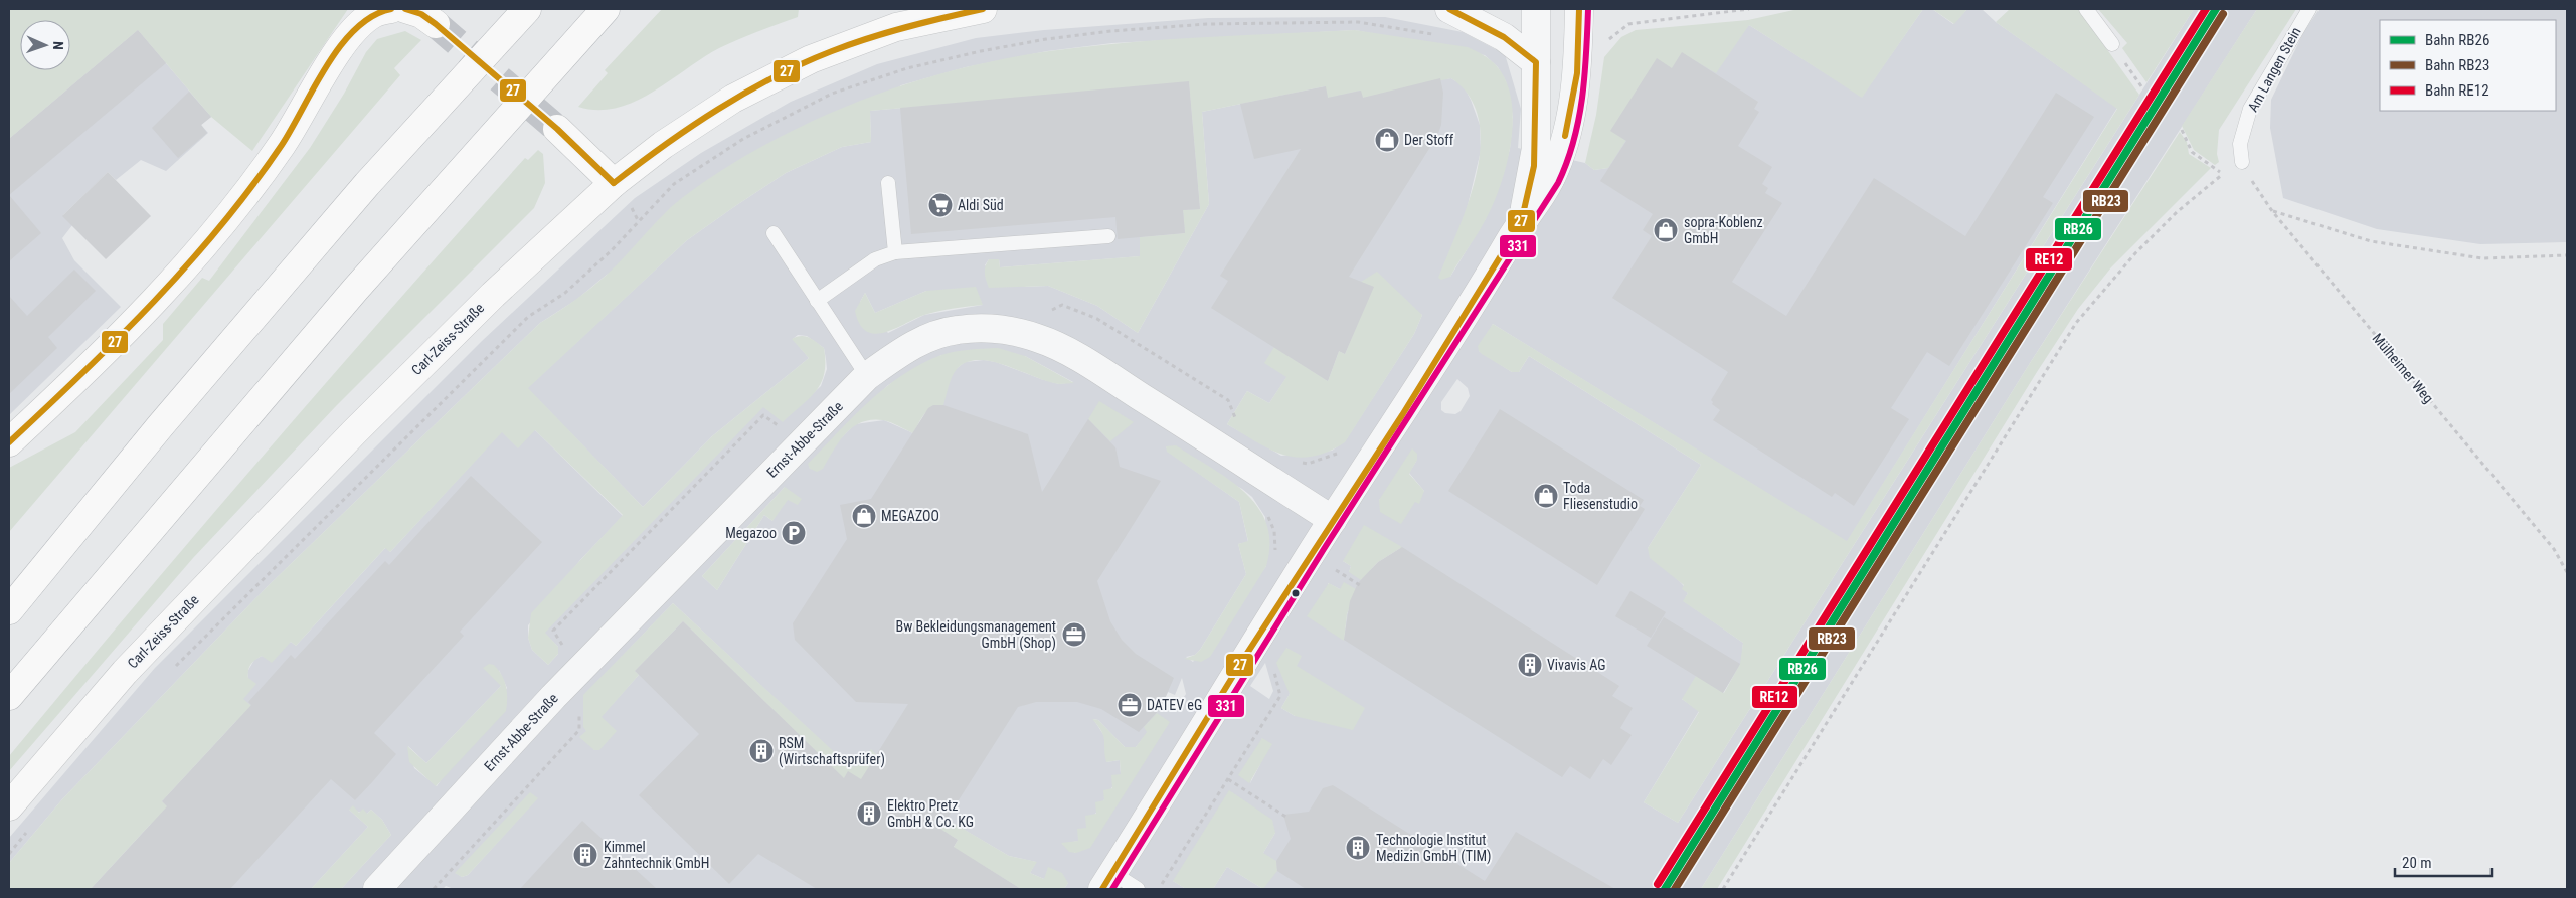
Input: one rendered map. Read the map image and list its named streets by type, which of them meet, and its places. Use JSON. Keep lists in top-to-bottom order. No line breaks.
{"streets":{"main road":["Carl-Zeiss-Straße"],"street":["Ernst-Abbe-Straße"],"lane":["Am Langen Stein"],"path":["Mülheimer Weg"]},"crossings":[["Am Langen Stein","Mülheimer Weg"]],"places":{"shop":["Der Stoff","sopra-Koblenz GmbH","Toda Fliesenstudio","MEGAZOO"],"supermarket":["Aldi Süd"],"parking":["Megazoo"],"office":["Bw Bekleidungsmanagement GmbH (Shop)","DATEV eG"],"building":["Vivavis AG","RSM (Wirtschaftsprüfer)","Elektro Pretz GmbH & Co. KG","Technologie Institut Medizin GmbH (TIM)","Kimmel Zahntechnik GmbH"]},"lines":["rail line RB26","rail line RE12","transit line 27","transit line 331","rail line RB23"],"legend":["Bahn RB26","Bahn RB23","Bahn RE12"],"scale_bar":"20 m","north":"right"}
